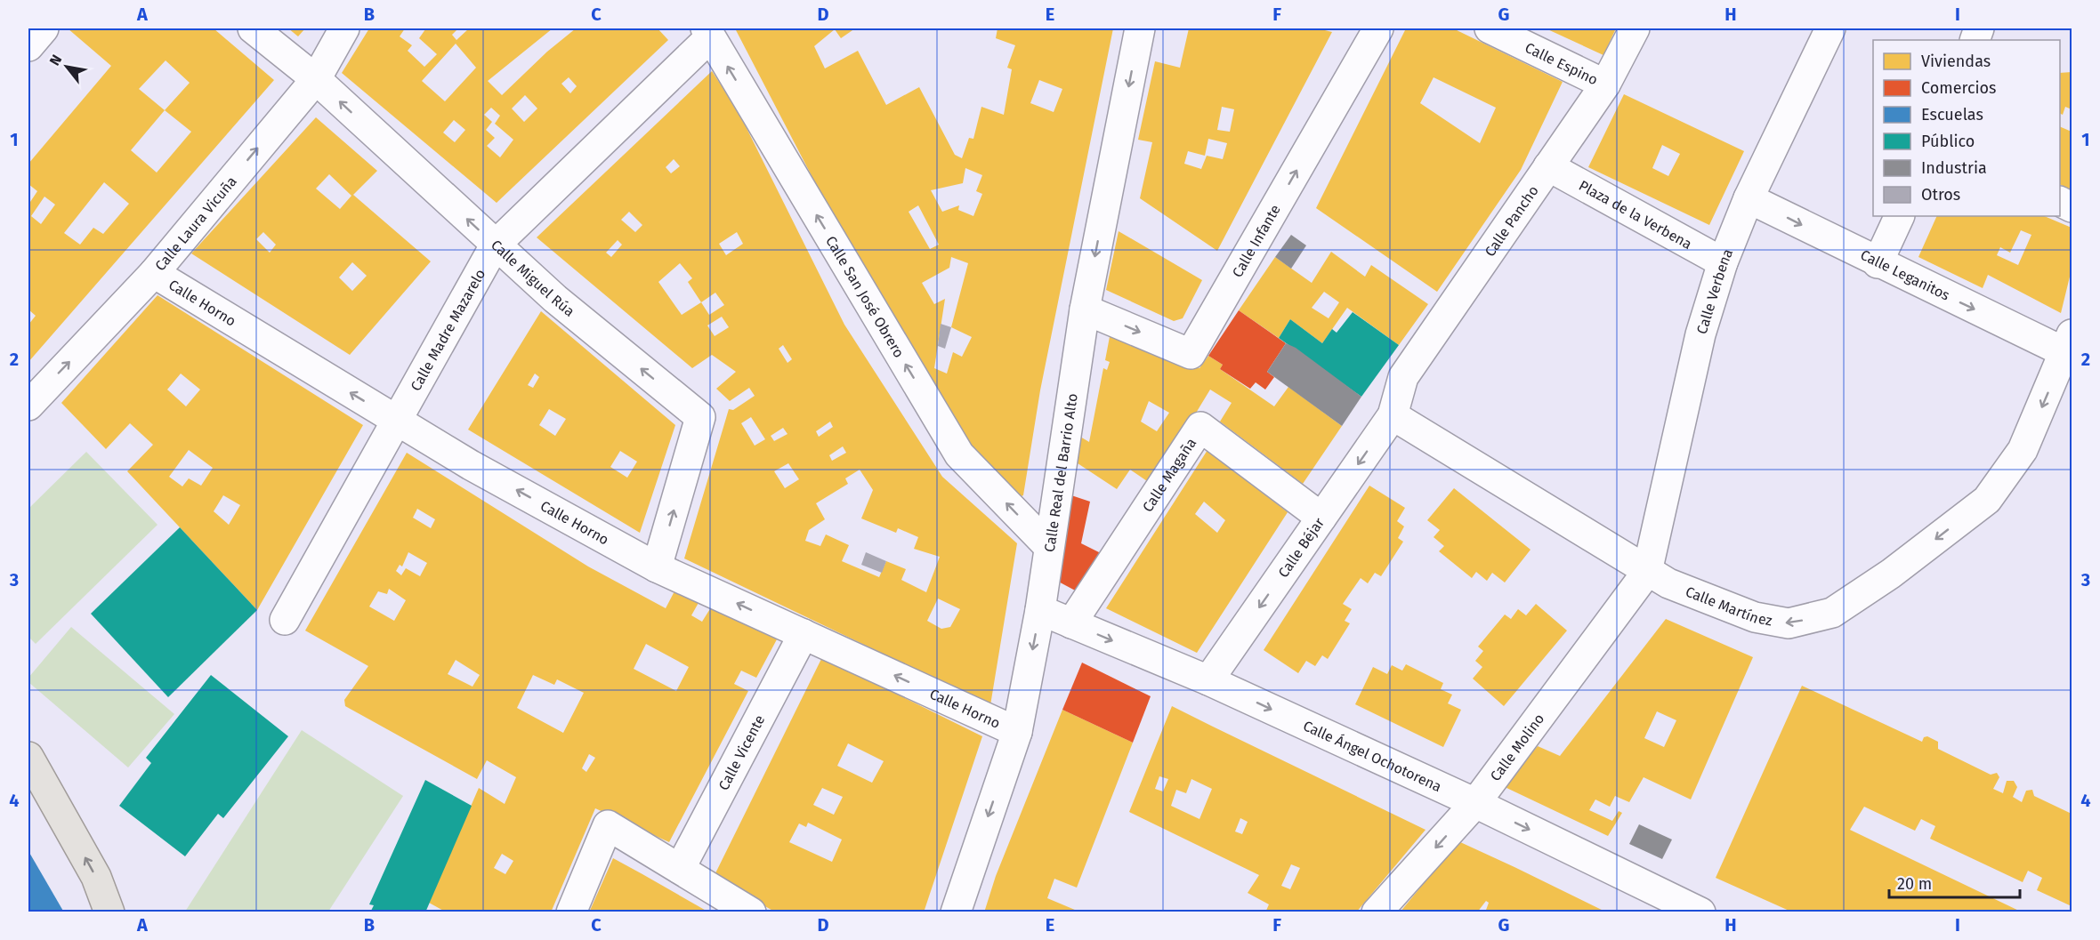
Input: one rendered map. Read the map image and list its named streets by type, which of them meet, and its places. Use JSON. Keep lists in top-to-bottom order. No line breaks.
{"streets":{"street":["Calle Espino","Plaza de la Verbena","Calle Pancho","Calle Laura Vicuña","Calle Infante","Calle Leganitos","Calle Miguel Rúa","Calle Verbena","Calle San José Obrero","Calle Horno","Calle Madre Mazarelo","Calle Real del Barrio Alto","Calle Magaña","Calle Béjar","Calle Martínez","Calle Molino","Calle Vicente","Calle Ángel Ochotorena"]},"crossings":[["Calle Espino","Calle Pancho"],["Plaza de la Verbena","Calle Pancho"],["Plaza de la Verbena","Calle Verbena"],["Calle Pancho","Calle Béjar"],["Calle Pancho","Calle Martínez"],["Calle Laura Vicuña","Calle Miguel Rúa"],["Calle Laura Vicuña","Calle Horno"],["Calle Infante","Calle Real del Barrio Alto"],["Calle Leganitos","Calle Verbena"],["Calle Leganitos","Calle Martínez"],["Calle Miguel Rúa","Calle Horno"],["Calle Miguel Rúa","Calle Madre Mazarelo"],["Calle Verbena","Calle Martínez"],["Calle Verbena","Calle Molino"],["Calle San José Obrero","Calle Madre Mazarelo"],["Calle San José Obrero","Calle Real del Barrio Alto"],["Calle Horno","Calle Madre Mazarelo"],["Calle Horno","Calle Real del Barrio Alto"],["Calle Horno","Calle Vicente"],["Calle Real del Barrio Alto","Calle Ángel Ochotorena"],["Calle Magaña","Calle Béjar"],["Calle Magaña","Calle Ángel Ochotorena"],["Calle Béjar","Calle Martínez"],["Calle Béjar","Calle Ángel Ochotorena"],["Calle Martínez","Calle Molino"],["Calle Molino","Calle Ángel Ochotorena"]],"one_way":["Calle Laura Vicuña","Calle Infante","Calle Leganitos","Calle Miguel Rúa","Calle San José Obrero","Calle Horno","Calle Real del Barrio Alto","Calle Béjar","Calle Martínez","Calle Ángel Ochotorena"],"legend":["Viviendas","Comercios","Escuelas","Público","Industria","Otros"],"scale_bar":"20 m","north":"top left","grid":{"columns":["A","B","C","D","E","F","G","H","I"],"rows":["1","2","3","4"]}}
